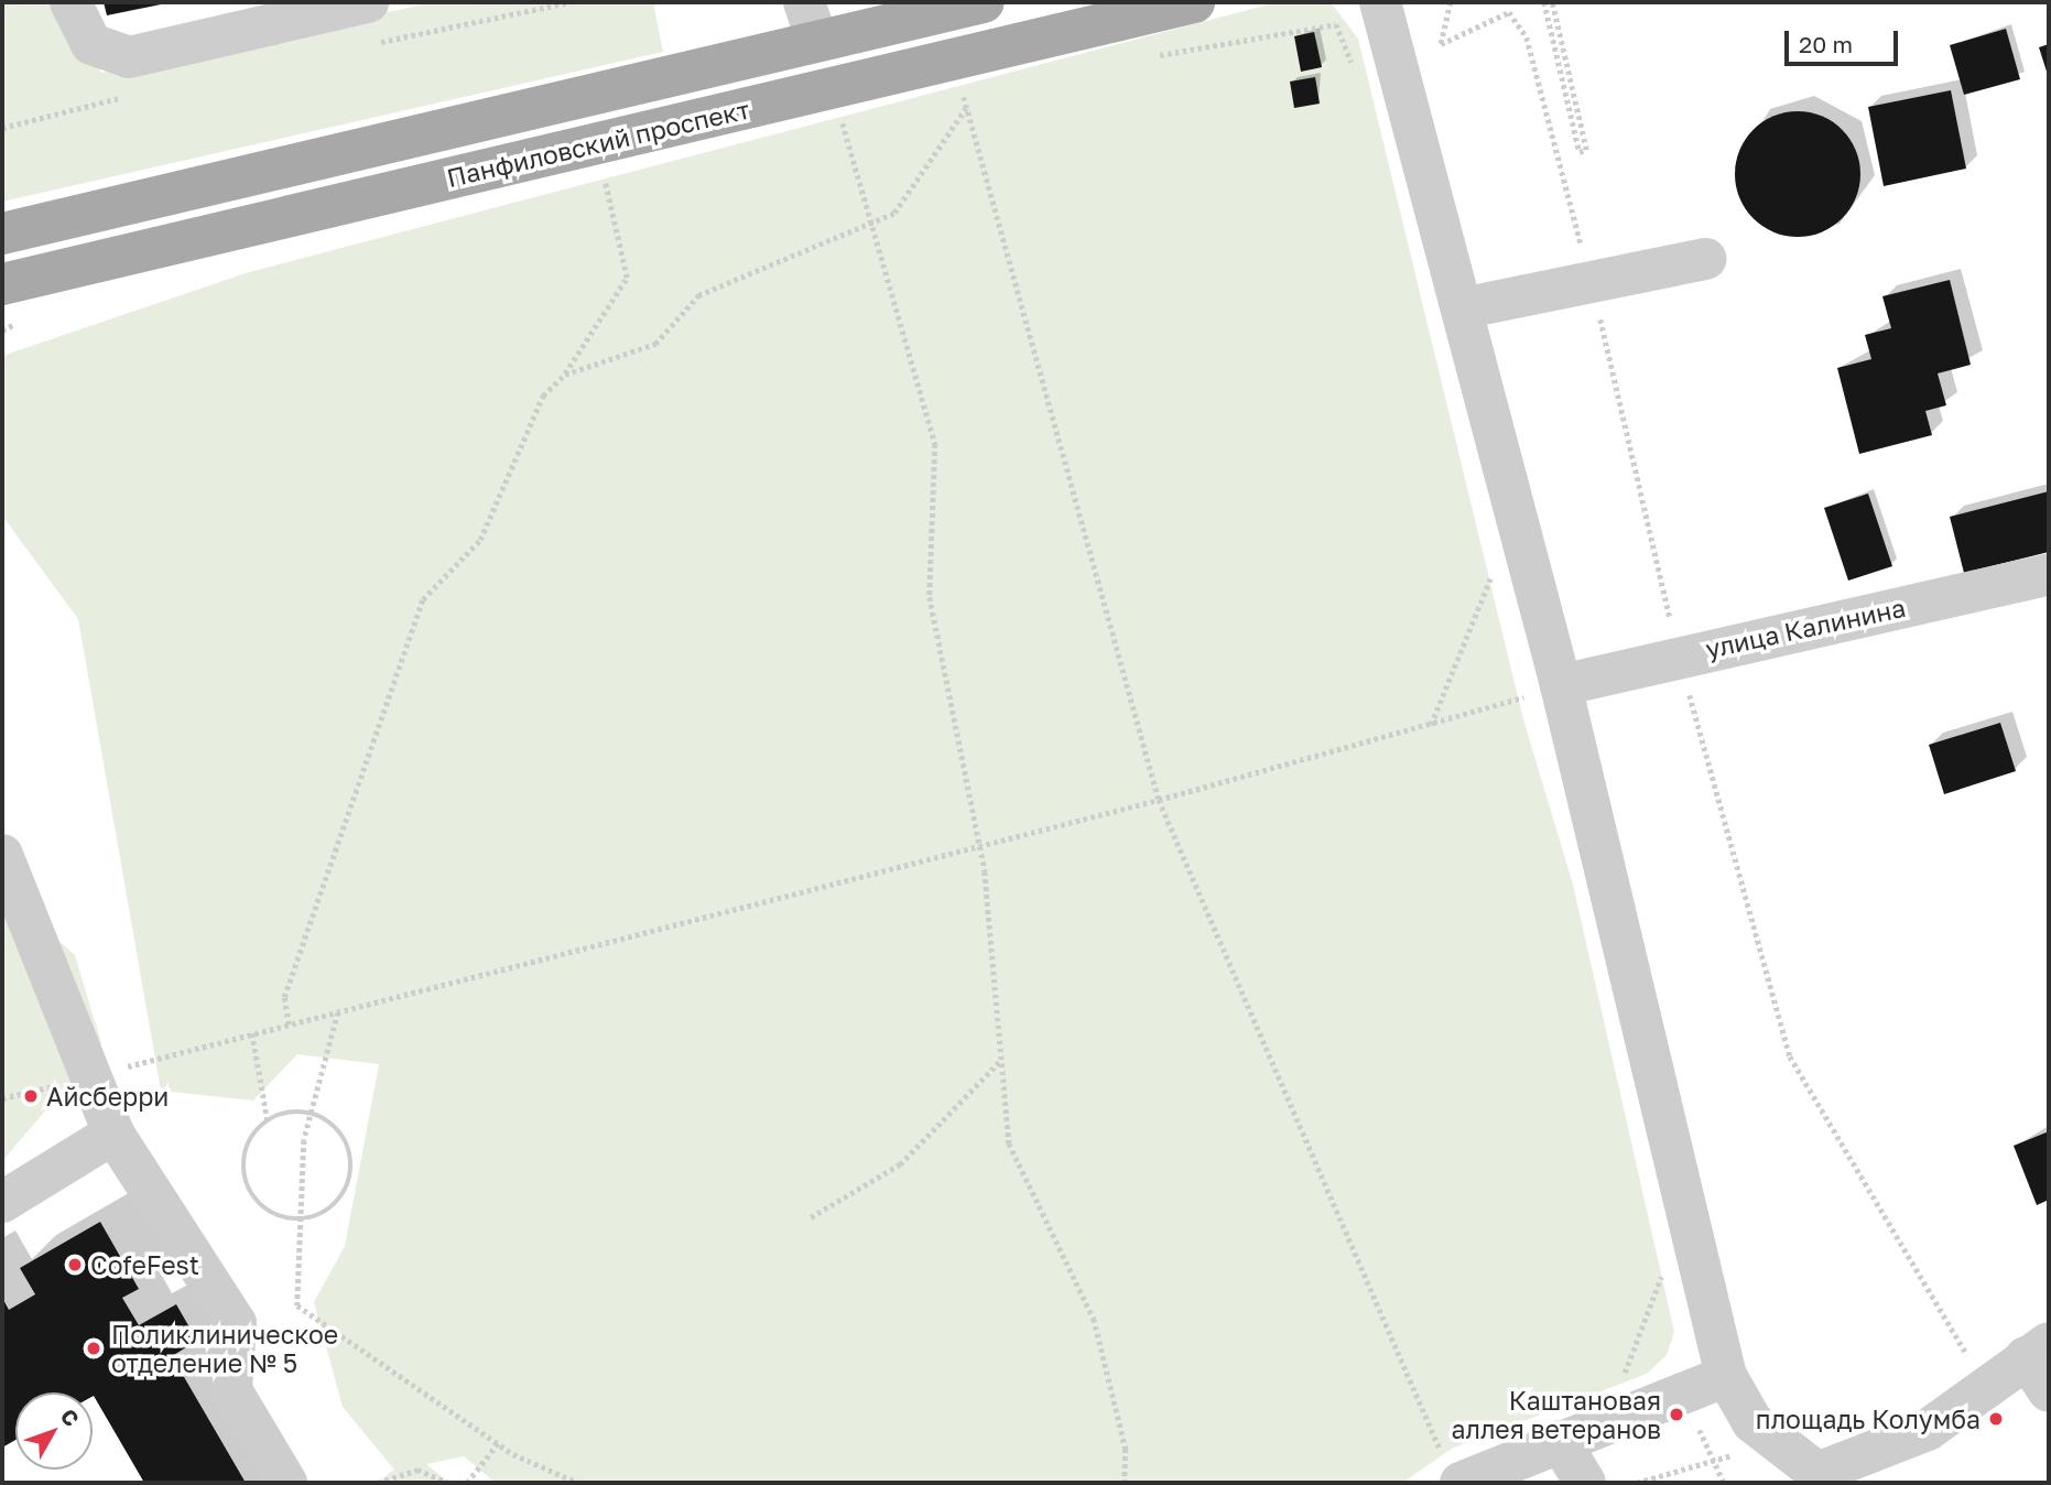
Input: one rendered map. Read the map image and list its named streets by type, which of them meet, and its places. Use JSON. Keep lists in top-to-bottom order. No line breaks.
{"streets":{"main road":["Панфиловский проспект"],"street":["улица Калинина"]},"places":["Айсберри","CofeFest","Поликлиническое отделение № 5","Каштановая аллея ветеранов","площадь Колумба"],"scale_bar":"20 m","north":"top right"}
